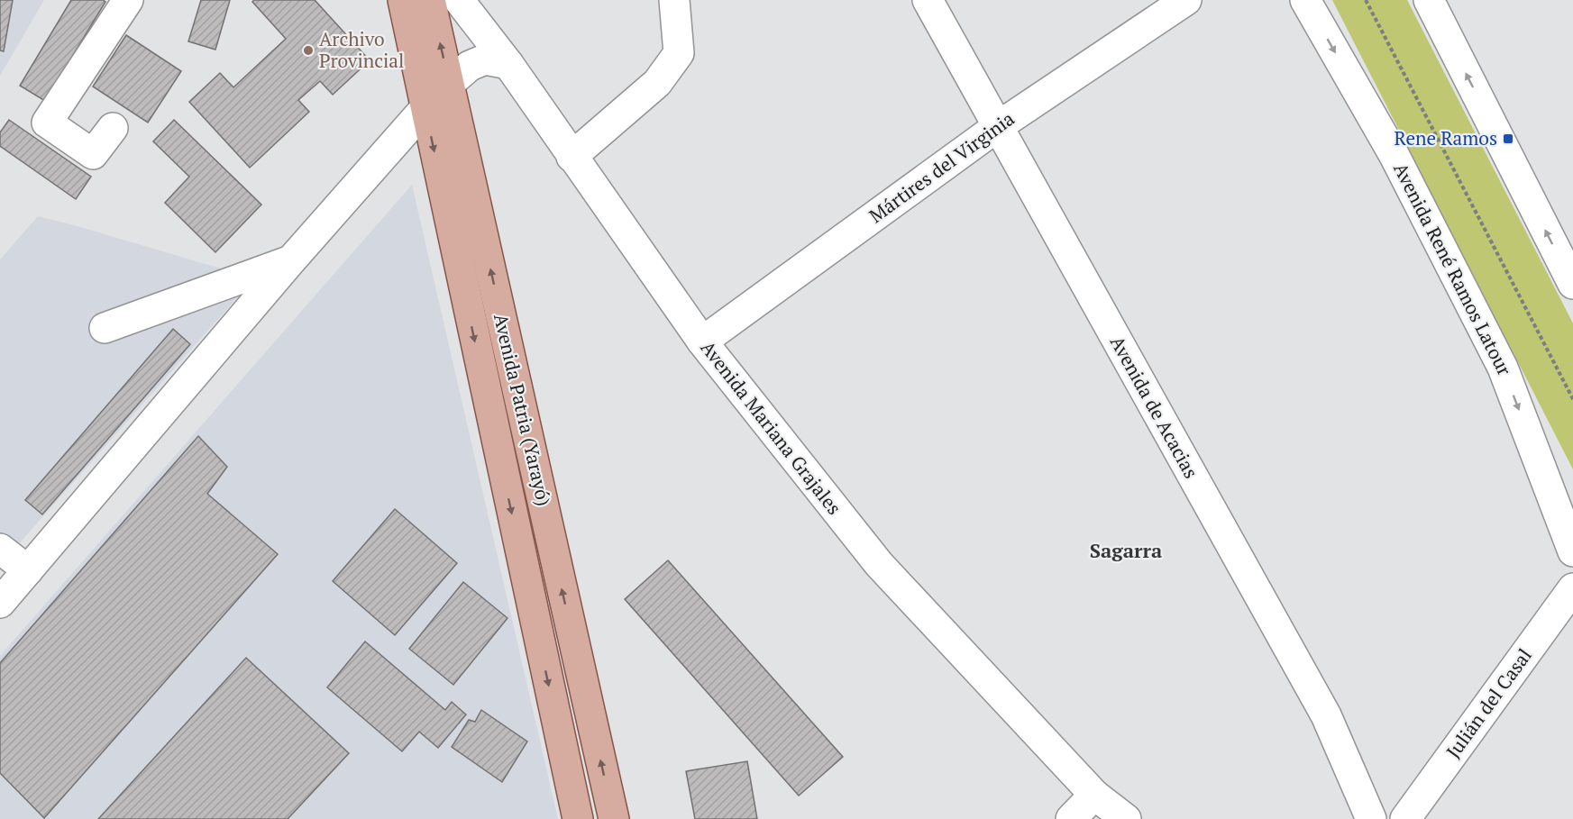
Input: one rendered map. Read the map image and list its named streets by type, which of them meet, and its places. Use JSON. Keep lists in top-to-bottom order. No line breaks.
{"streets":{"main road":["Avenida Patria (Yarayó)"],"street":["Mártires del Virginia","Avenida René Ramos Latour","Avenida de Acacias","Avenida Mariana Grajales","Julián del Casal"]},"crossings":[["Mártires del Virginia","Avenida de Acacias"],["Mártires del Virginia","Avenida Mariana Grajales"]],"districts":["Sagarra"],"places":{"other":["Archivo Provincial"],"transit":["Rene Ramos"]}}
